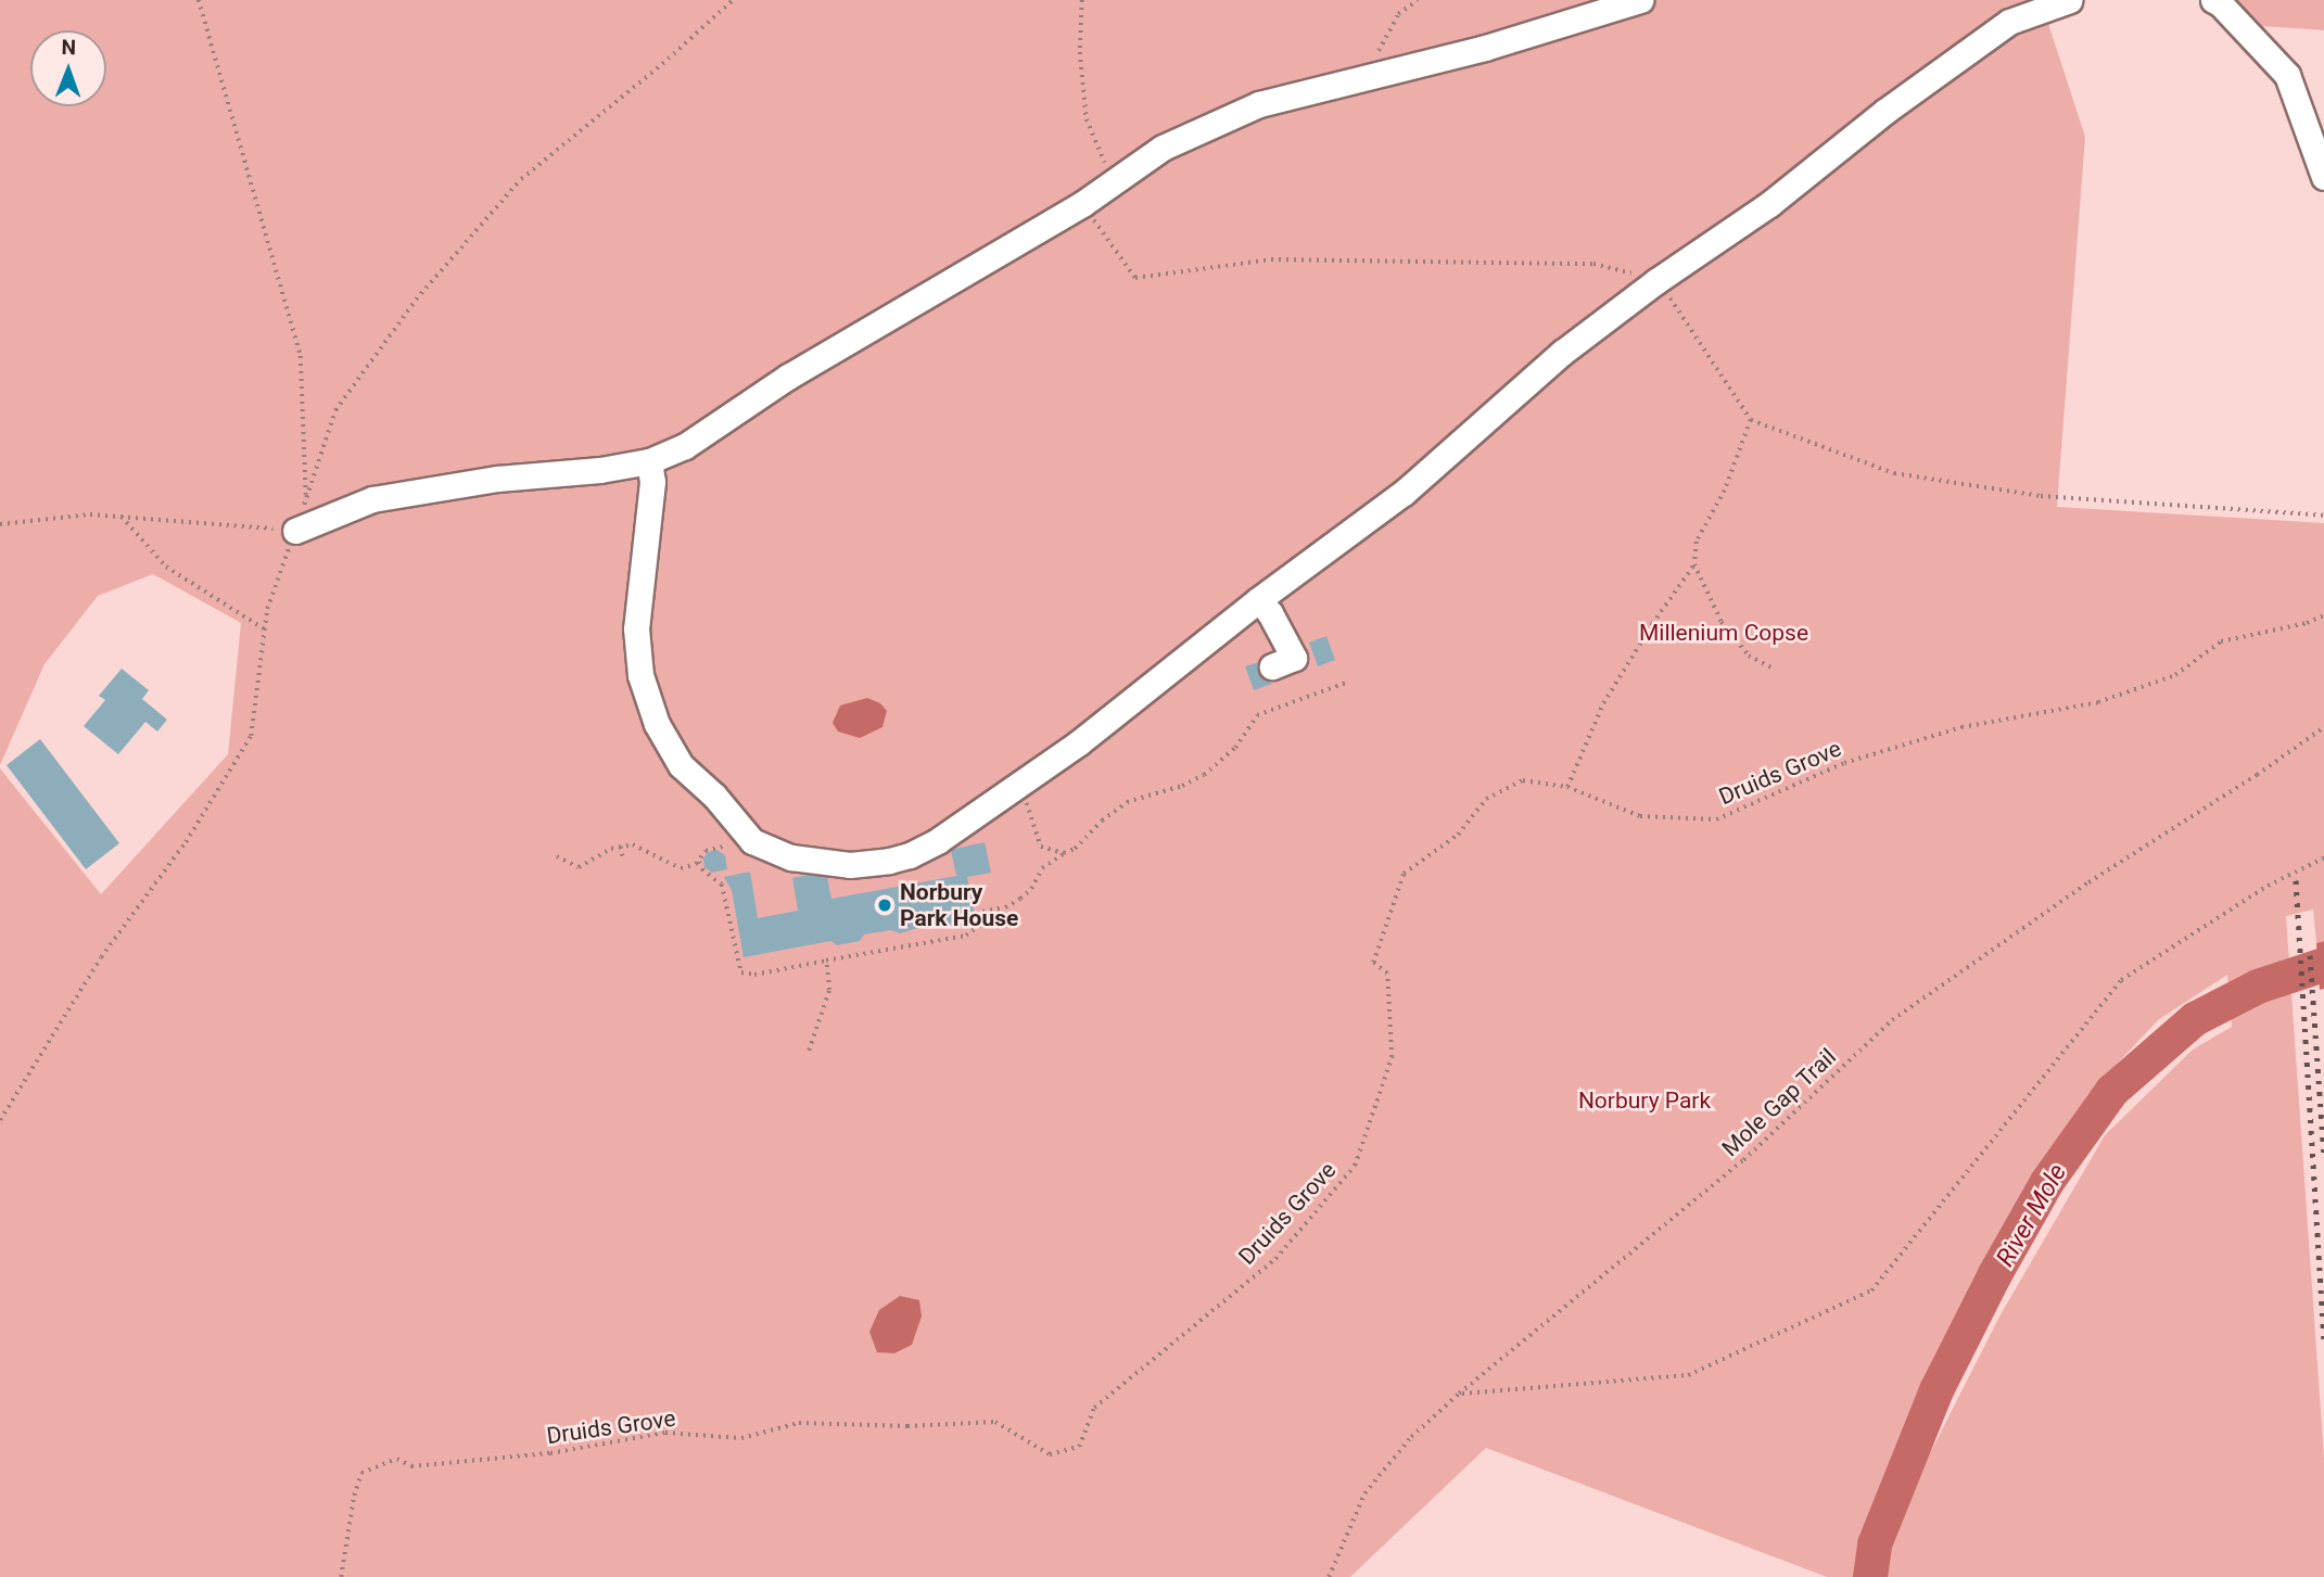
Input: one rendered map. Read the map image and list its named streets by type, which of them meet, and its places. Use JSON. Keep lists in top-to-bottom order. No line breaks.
{"streets":{"path":["Druids Grove","Mole Gap Trail"]},"water":["River Mole"],"parks":["Millenium Copse","Norbury Park"],"places":["Norbury Park House"],"north":"top"}
